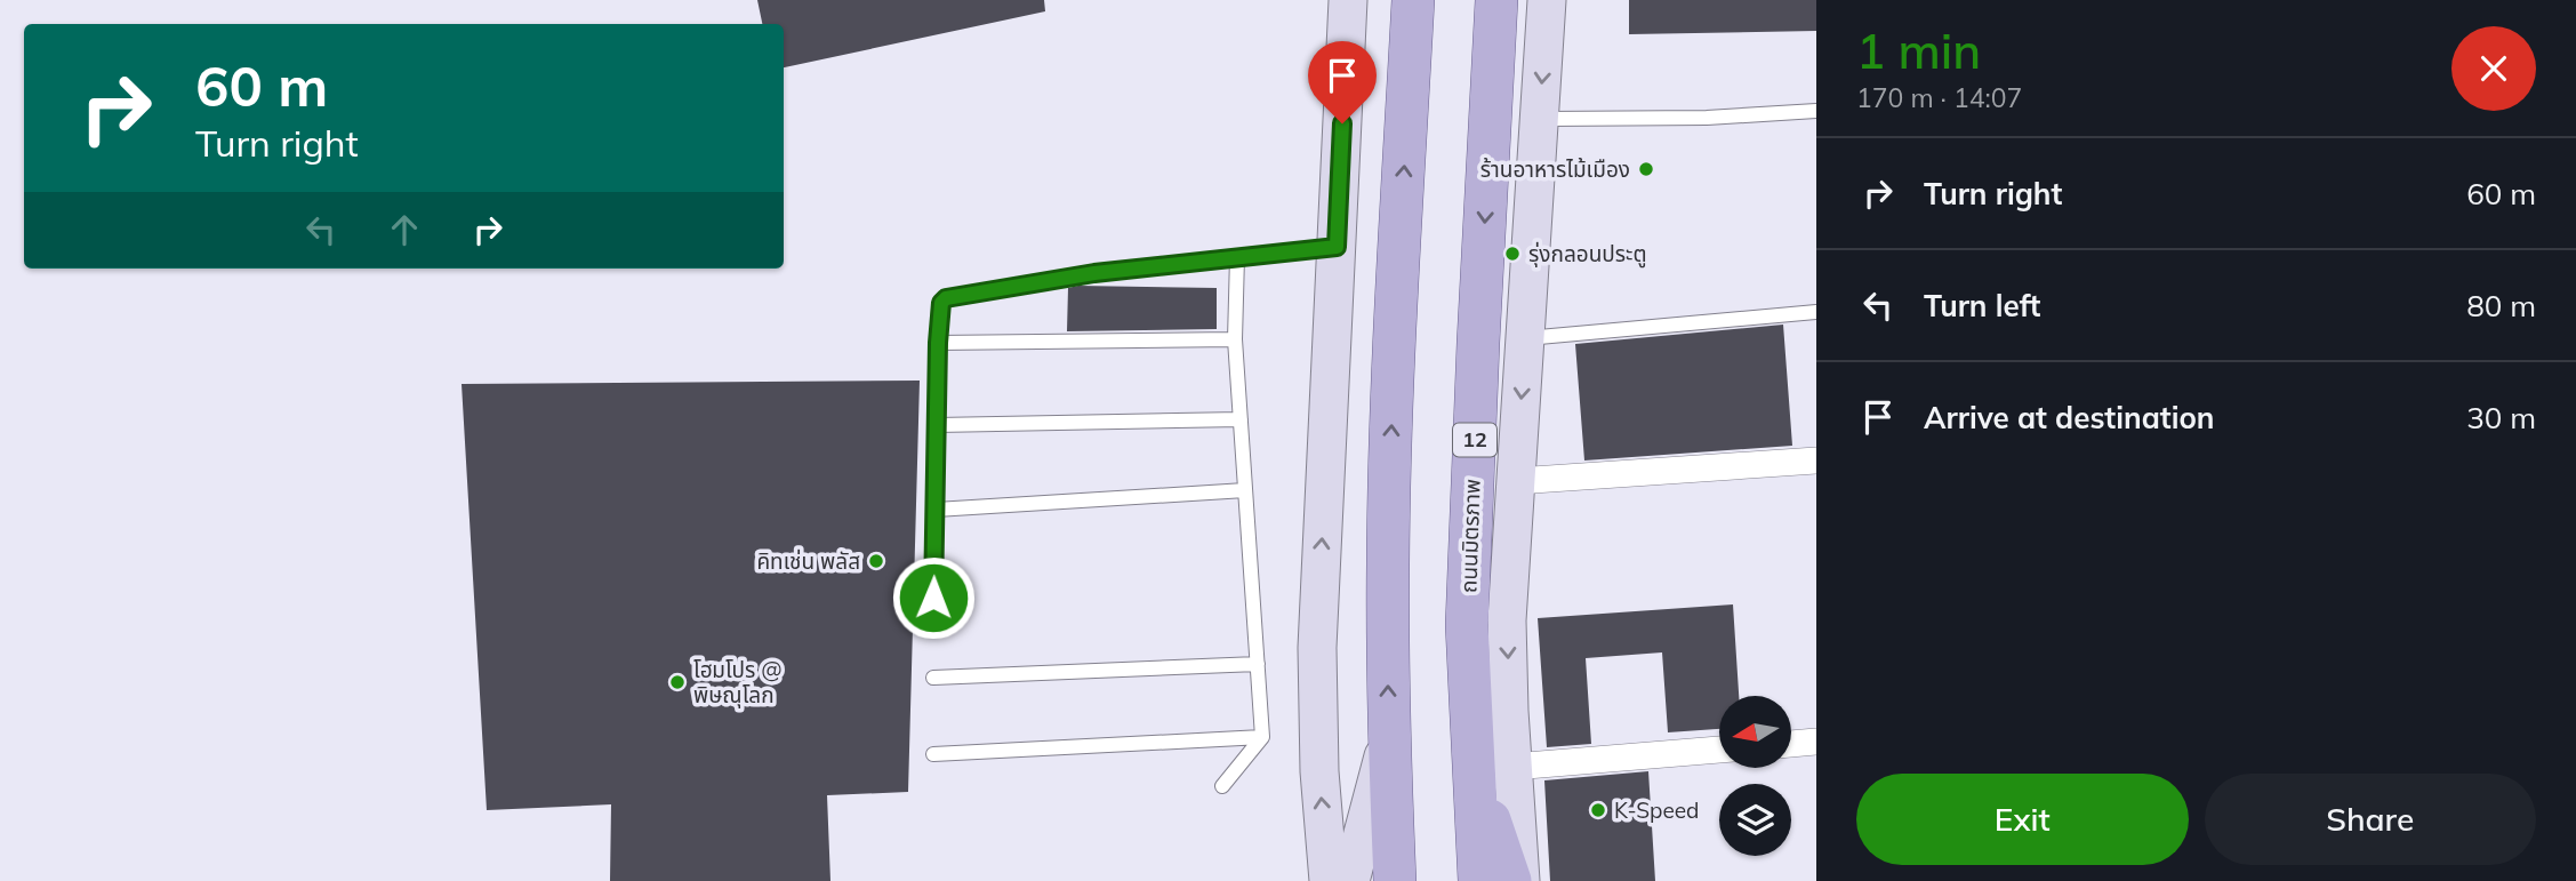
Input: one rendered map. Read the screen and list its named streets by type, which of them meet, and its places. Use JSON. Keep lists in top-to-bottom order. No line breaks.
{"streets":{"main road":["12","ถนนมิตรภาพ"]},"places":["ร้านอาหารไม้เมือง","รุ่งกลอนประตู","คิทเช่น พลัส","โฮมโปร @ พิษณุโลก","K-Speed"],"north":"left","page":{"heading":["1 min","170 m · 14:07"],"turn":["60 m","Turn right"],"list":[{"name":"Turn right","value":"60 m"},{"name":"Turn left","value":"80 m"},{"name":"Arrive at destination","value":"30 m"}],"buttons":["Exit","Share"]}}
